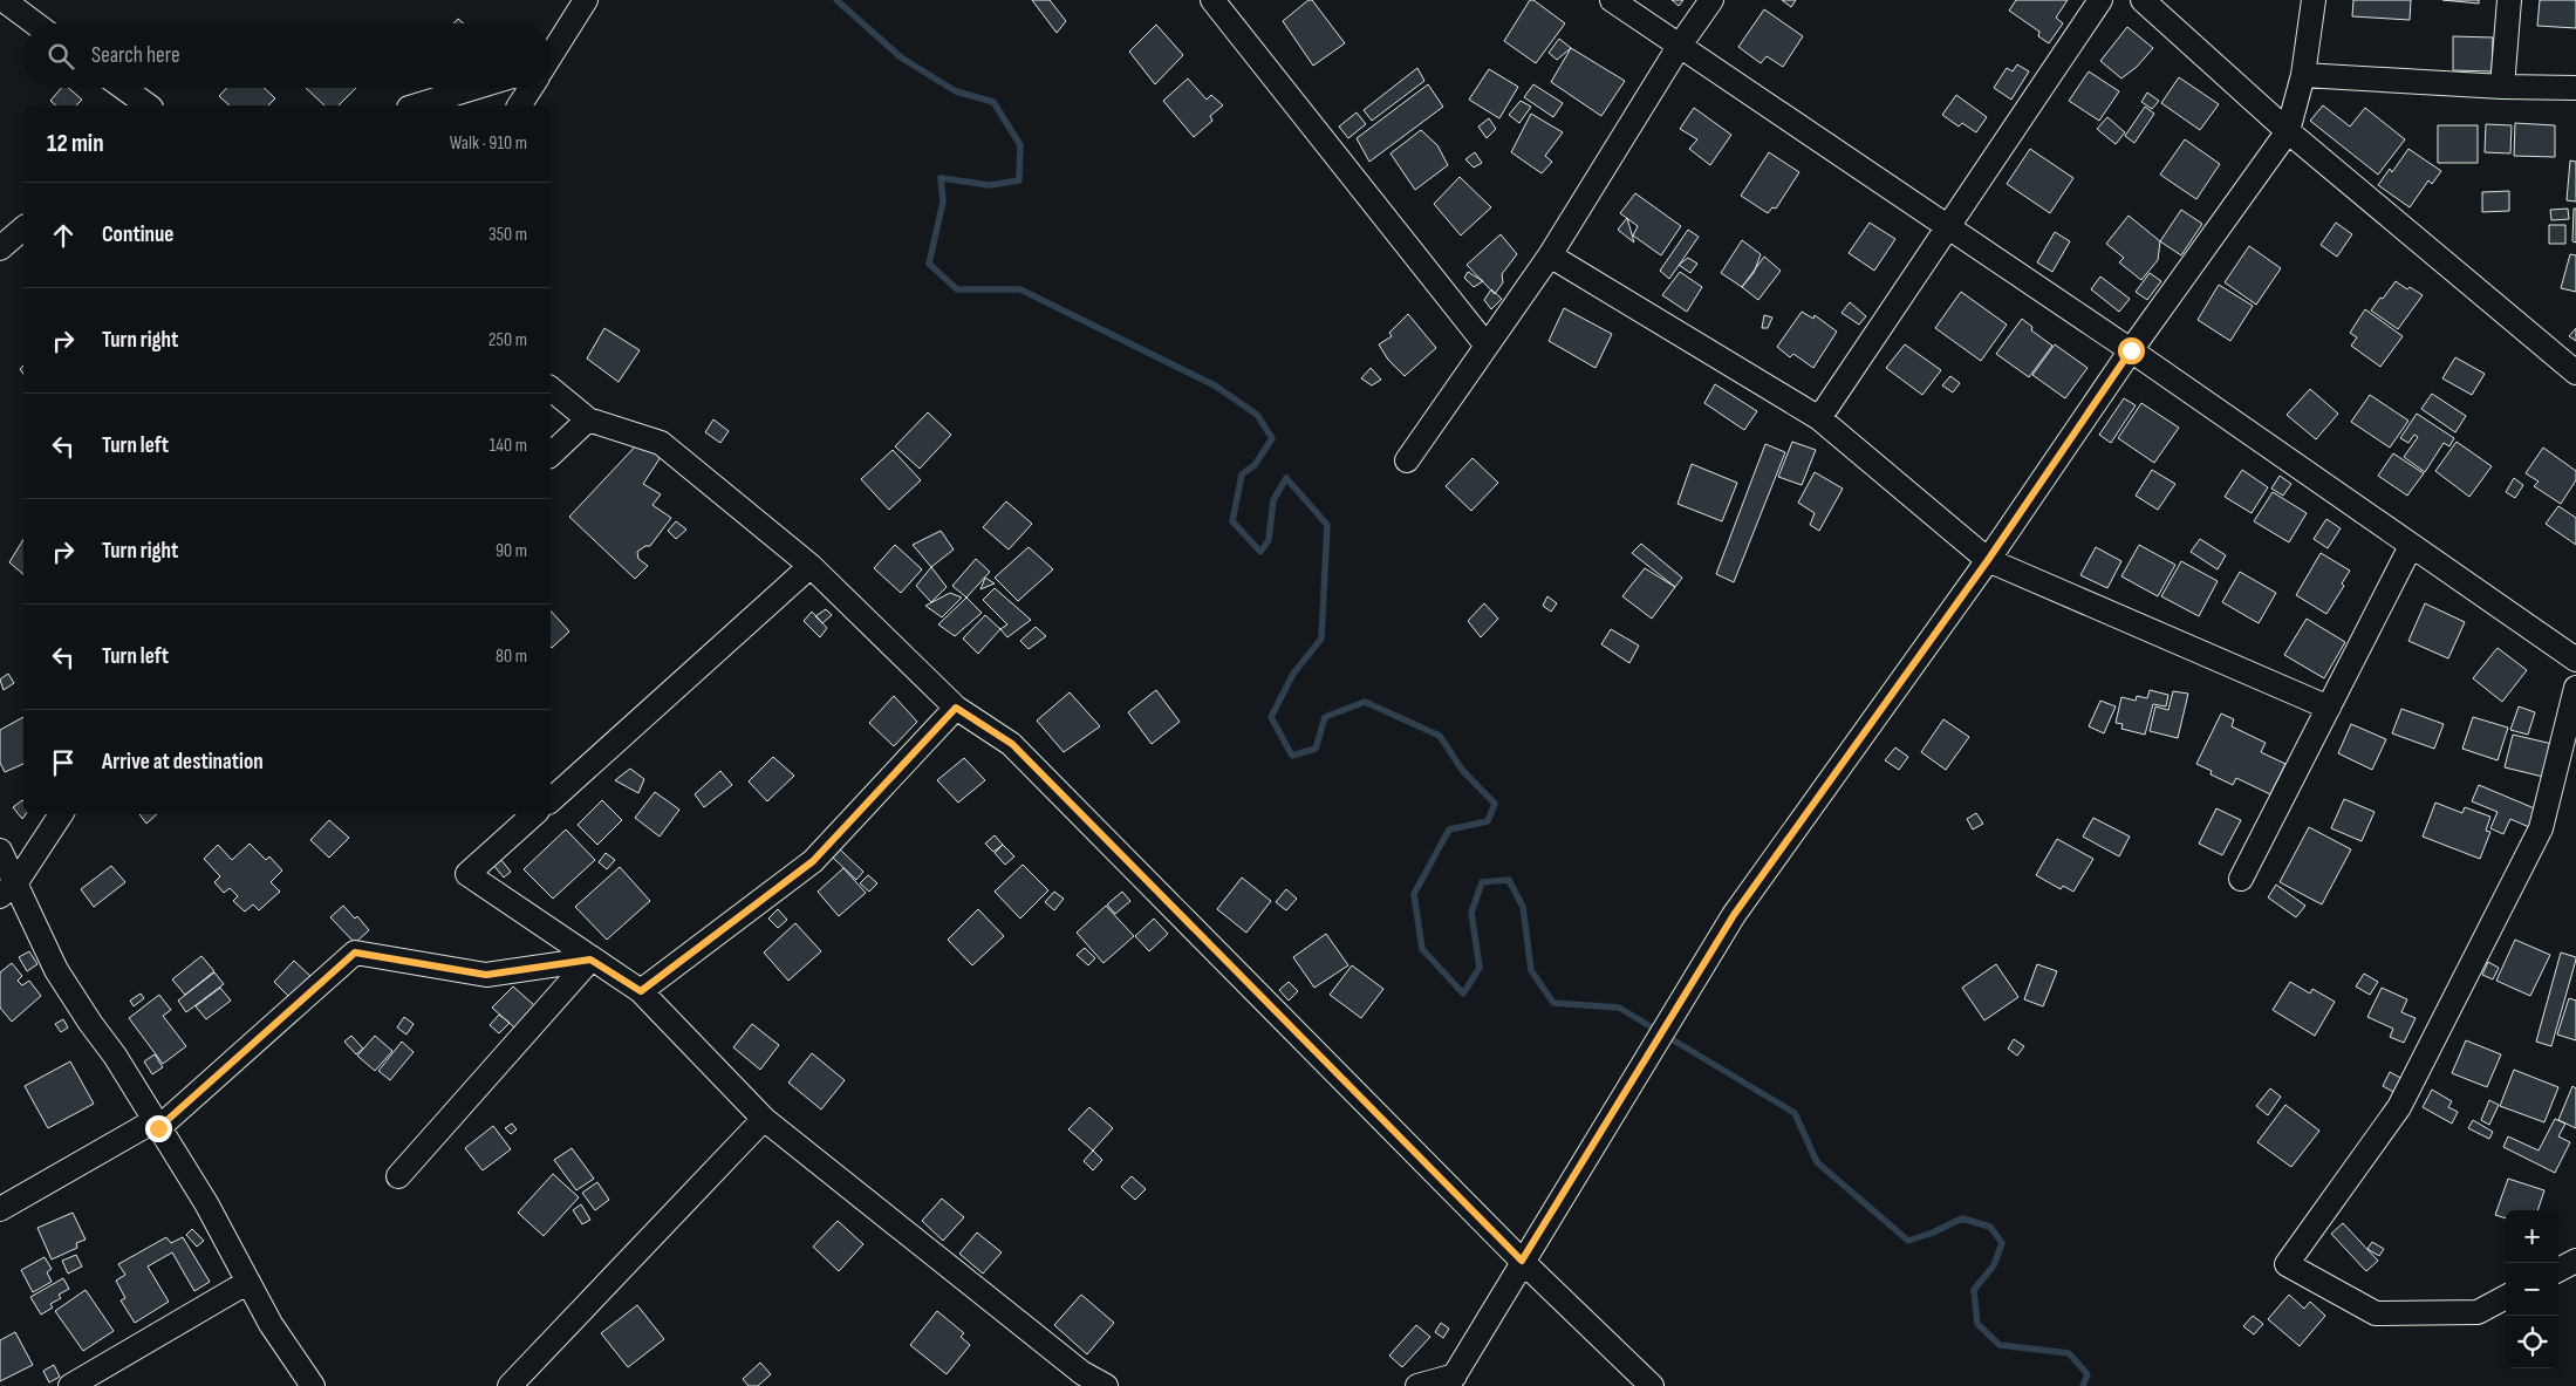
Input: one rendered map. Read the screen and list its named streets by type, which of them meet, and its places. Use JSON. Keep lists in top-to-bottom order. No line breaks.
{"page":{"search":"Search here","heading":["12 min","Walk · 910 m"],"list":[["Continue","350 m"],["Turn right","250 m"],["Turn left","140 m"],["Turn right","90 m"],["Turn left","80 m"],"Arrive at destination"],"map_buttons":["+","−"]}}
